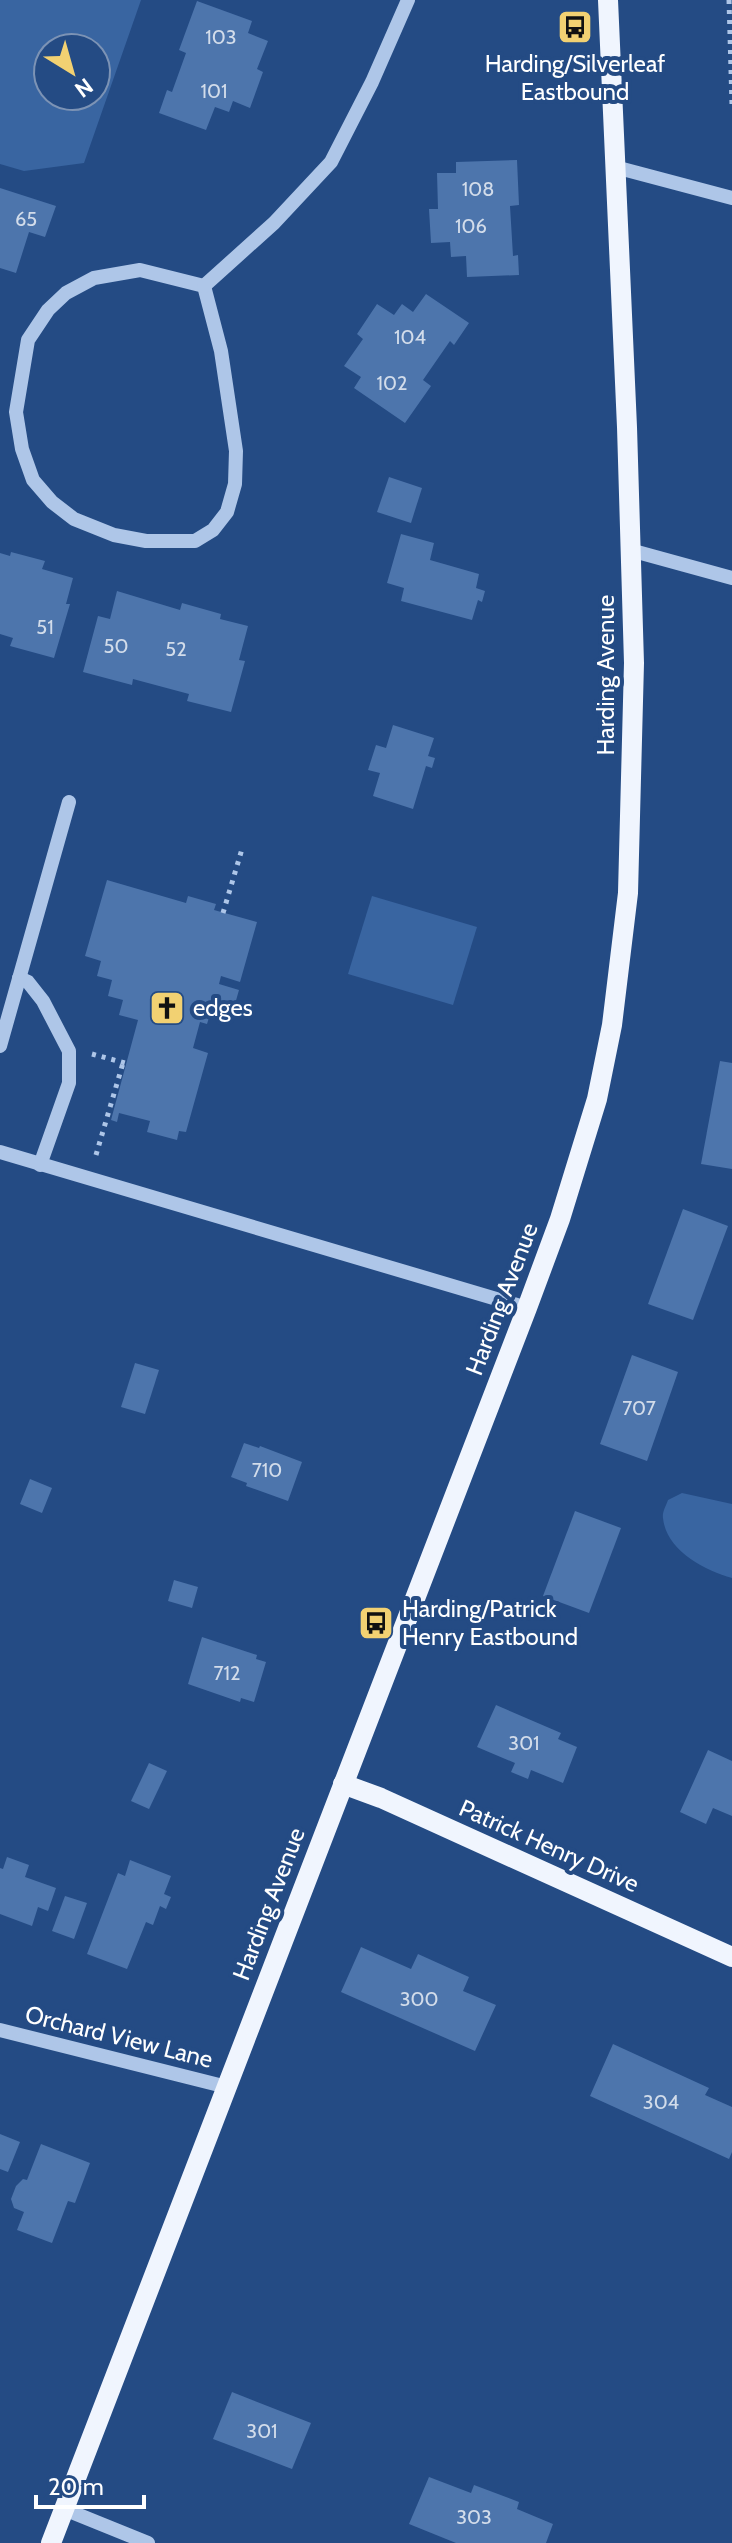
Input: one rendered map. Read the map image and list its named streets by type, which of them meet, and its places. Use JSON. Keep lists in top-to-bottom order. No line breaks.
{"streets":{"main road":["Harding Avenue","Patrick Henry Drive"],"street":["Orchard View Lane"]},"crossings":[["Harding Avenue","Patrick Henry Drive"],["Harding Avenue","Orchard View Lane"]],"places":{"bus stop":["Harding/Silverleaf Eastbound","Harding/Patrick Henry Eastbound"],"church":["edges"]},"house_numbers":["103","101","108","65","106","104","102","51","50","52","707","710","712","301","300","304","301","303"],"scale_bar":"20 m","north":"bottom right"}
